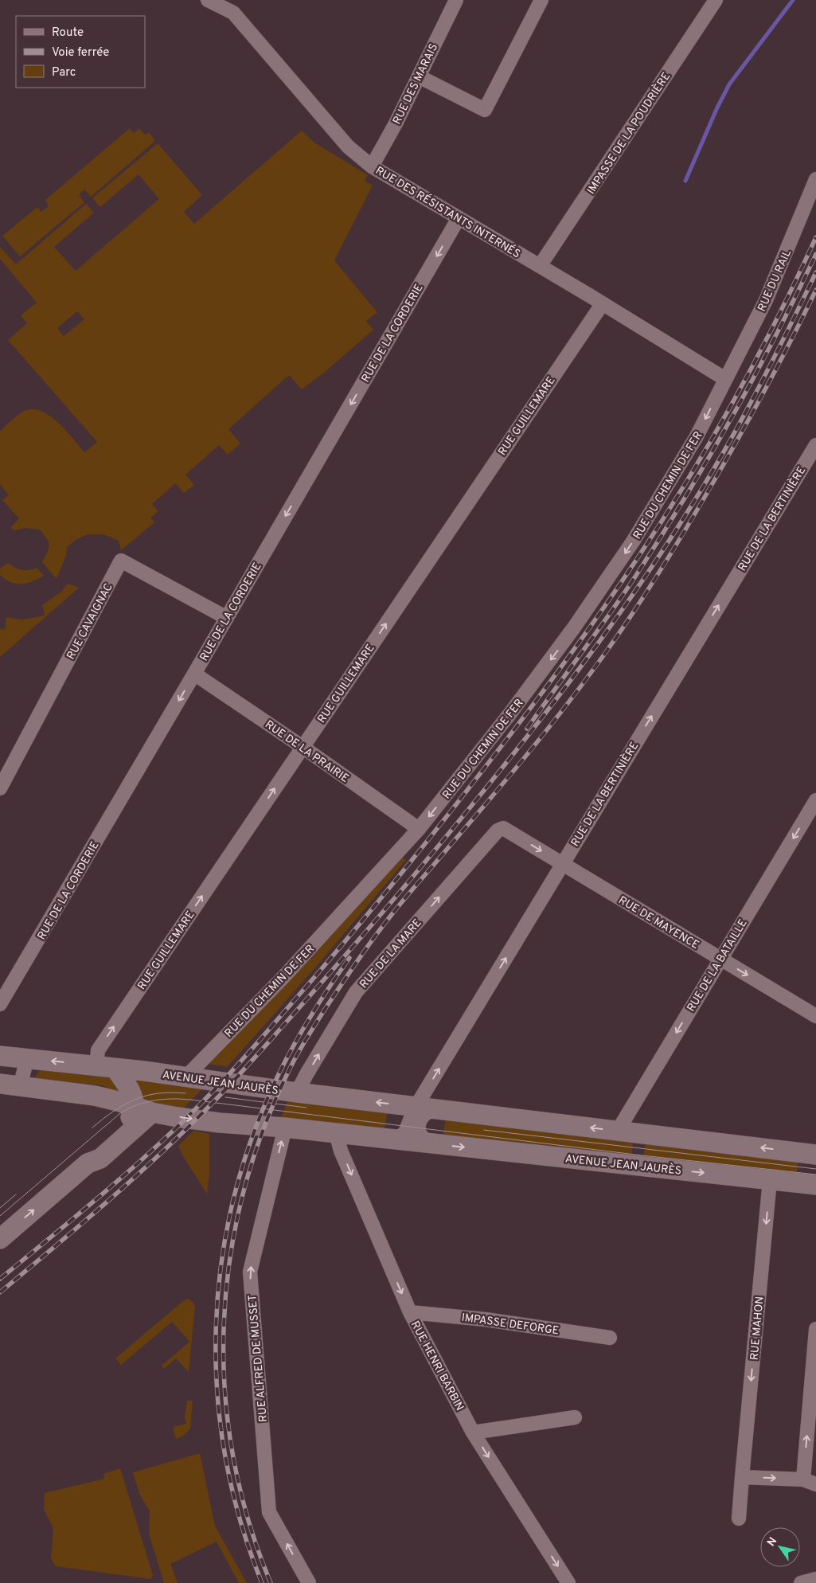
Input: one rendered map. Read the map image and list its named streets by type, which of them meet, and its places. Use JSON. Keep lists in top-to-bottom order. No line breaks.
{"streets":{"main road":["AVENUE JEAN JAURÈS"],"street":["RUE DES MARAIS","IMPASSE DE LA POUDRIÈRE","RUE DES RÉSISTANTS INTERNÉS","RUE DU RAIL","RUE DE LA CORDERIE","RUE GUILLEMARE","RUE DU CHEMIN DE FER","RUE DE LA BERTINIÈRE","RUE CAVAIGNAC","RUE DE LA PRAIRIE","RUE DE MAYENCE","RUE DE LA MARE","RUE DE LA BATAILLE","IMPASSE DEFORGE","RUE MAHON","RUE ALFRED DE MUSSET","RUE HENRI BARBIN"]},"crossings":[["RUE DES MARAIS","RUE DES RÉSISTANTS INTERNÉS"],["IMPASSE DE LA POUDRIÈRE","RUE DES RÉSISTANTS INTERNÉS"],["RUE DES RÉSISTANTS INTERNÉS","RUE DU RAIL"],["RUE DES RÉSISTANTS INTERNÉS","RUE DE LA CORDERIE"],["RUE DES RÉSISTANTS INTERNÉS","RUE GUILLEMARE"],["RUE DES RÉSISTANTS INTERNÉS","RUE DU CHEMIN DE FER"],["RUE DU RAIL","RUE DU CHEMIN DE FER"],["RUE DE LA CORDERIE","RUE CAVAIGNAC"],["RUE DE LA CORDERIE","RUE DE LA PRAIRIE"],["RUE GUILLEMARE","RUE DE LA PRAIRIE"],["RUE GUILLEMARE","AVENUE JEAN JAURÈS"],["RUE DU CHEMIN DE FER","RUE DE LA PRAIRIE"],["RUE DU CHEMIN DE FER","AVENUE JEAN JAURÈS"],["RUE DE LA BERTINIÈRE","RUE DE MAYENCE"],["RUE DE LA BERTINIÈRE","AVENUE JEAN JAURÈS"],["RUE DE MAYENCE","RUE DE LA MARE"],["RUE DE MAYENCE","RUE DE LA BATAILLE"],["RUE DE LA MARE","AVENUE JEAN JAURÈS"],["RUE DE LA BATAILLE","AVENUE JEAN JAURÈS"],["AVENUE JEAN JAURÈS","RUE MAHON"],["AVENUE JEAN JAURÈS","RUE ALFRED DE MUSSET"],["AVENUE JEAN JAURÈS","RUE HENRI BARBIN"],["IMPASSE DEFORGE","RUE HENRI BARBIN"]],"one_way":["RUE DE LA CORDERIE","RUE GUILLEMARE","RUE DU CHEMIN DE FER","RUE DE LA BERTINIÈRE","RUE DE MAYENCE","RUE DE LA MARE","RUE DE LA BATAILLE","RUE ALFRED DE MUSSET","RUE HENRI BARBIN"],"legend":["Route","Voie ferrée","Parc"],"north":"top left"}
